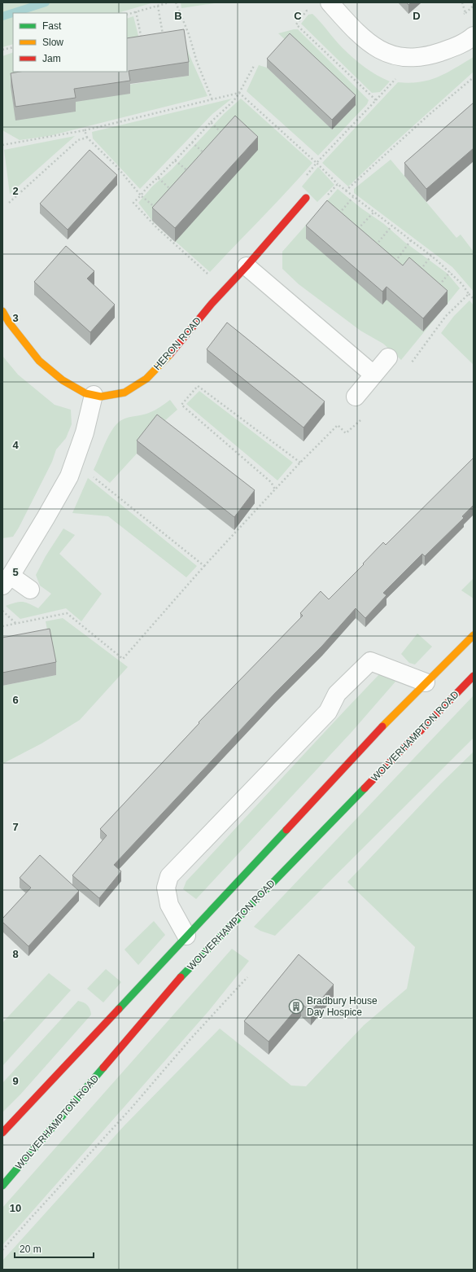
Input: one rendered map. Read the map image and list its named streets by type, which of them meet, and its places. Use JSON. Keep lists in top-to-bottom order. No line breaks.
{"streets":{"main road":["HERON ROAD","WOLVERHAMPTON ROAD"]},"places":{"building":["Bradbury House Day Hospice"]},"legend":["Fast","Slow","Jam"],"scale_bar":"20 m","grid":{"columns":["B","C","D"],"rows":["2","3","4","5","6","7","8","9","10"]}}
